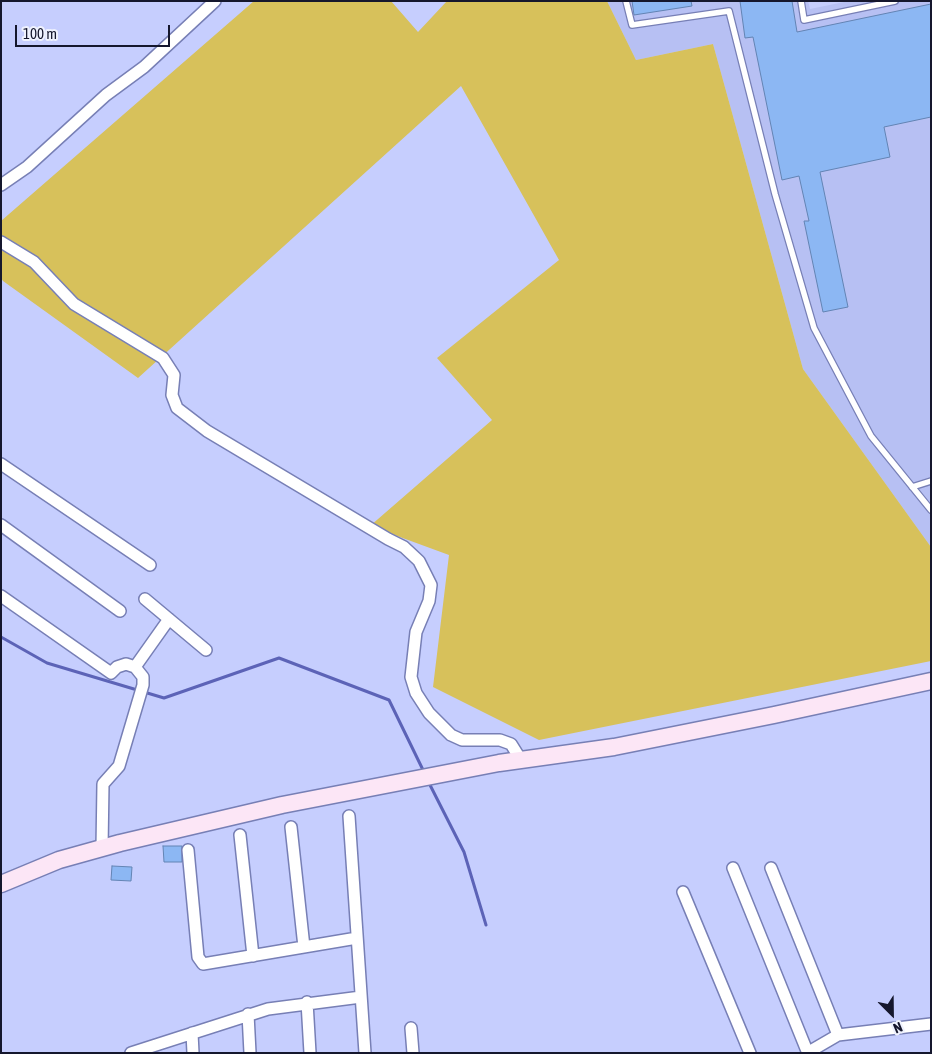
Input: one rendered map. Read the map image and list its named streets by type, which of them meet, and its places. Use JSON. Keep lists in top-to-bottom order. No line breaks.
{"scale_bar":"100 m","north":"bottom right"}
